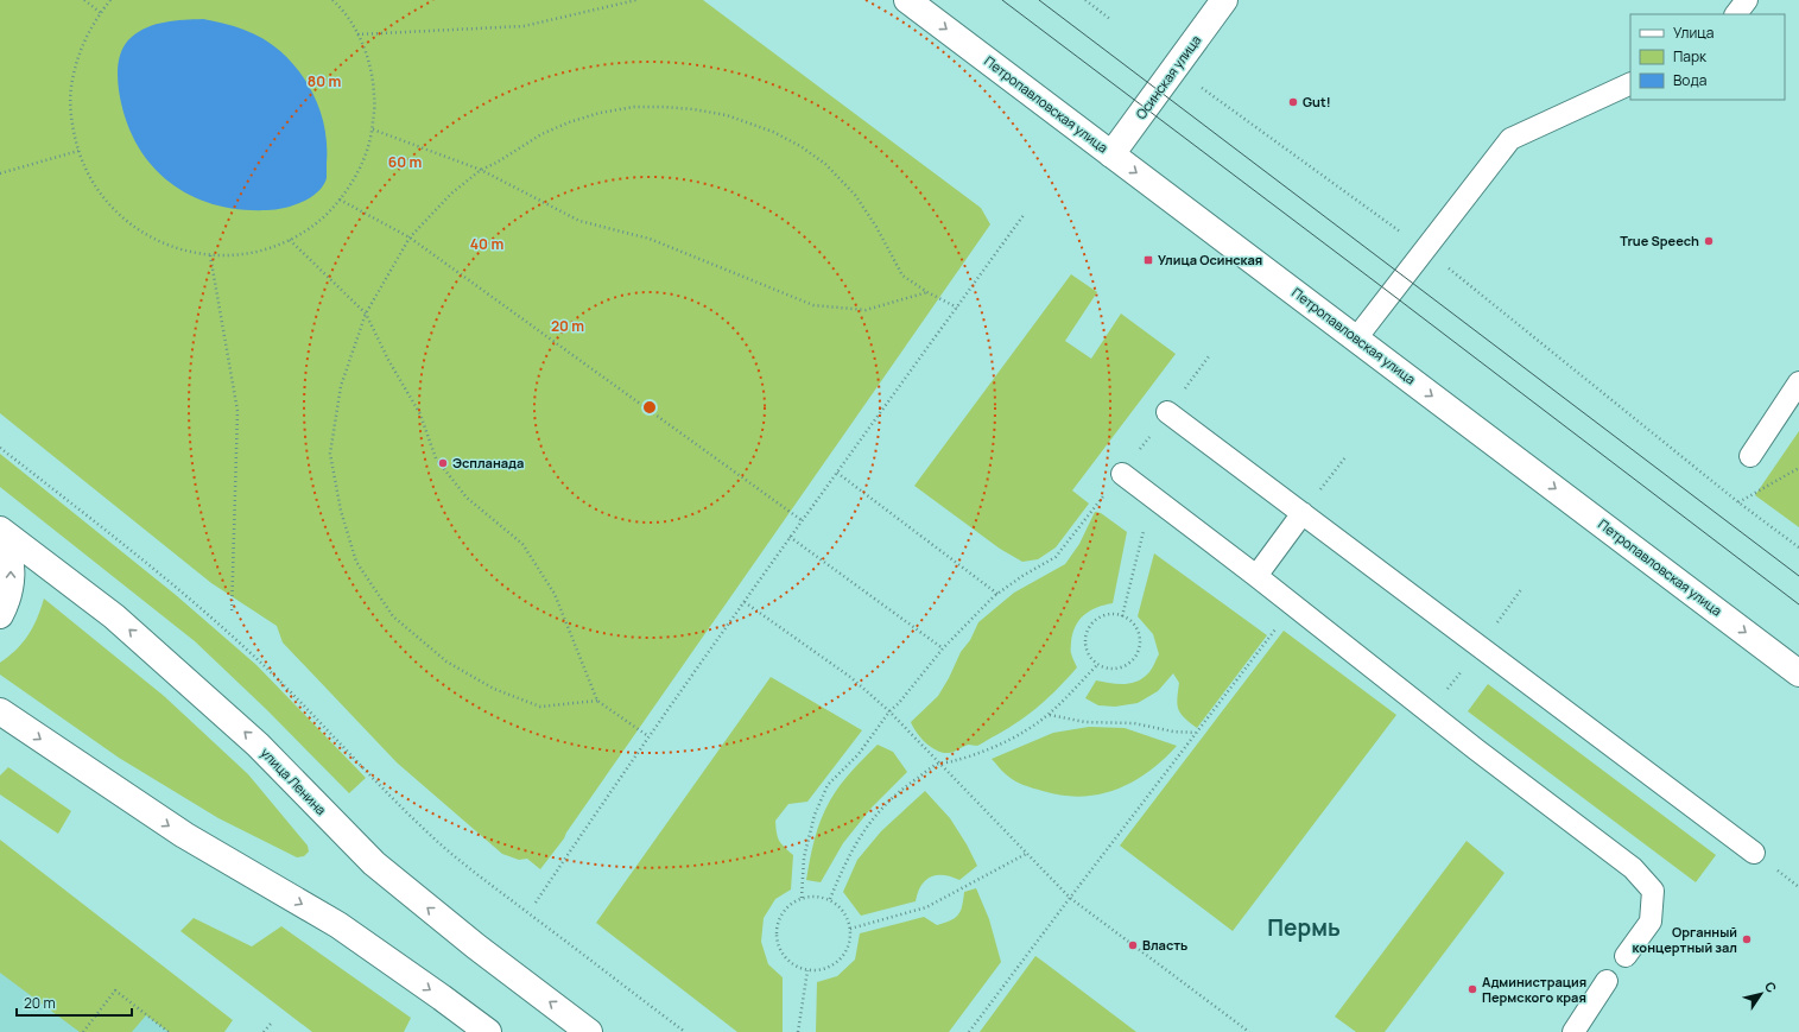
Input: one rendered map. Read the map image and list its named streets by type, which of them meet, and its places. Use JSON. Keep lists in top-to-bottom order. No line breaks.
{"streets":{"main road":["Осинская улица","Петропавловская улица","улица Ленина"]},"crossings":[["Осинская улица","Петропавловская улица"]],"one_way":["Петропавловская улица"],"districts":["Пермь"],"places":{"other":["Gut!","True Speech","Эспланада","Органный концертный зал","Власть","Администрация Пермского края"],"transit":["Улица Осинская"]},"legend":["Улица","Парк","Вода"],"scale_bar":"20 m","north":"top right","rings":["80 m","60 m","40 m","20 m"]}
